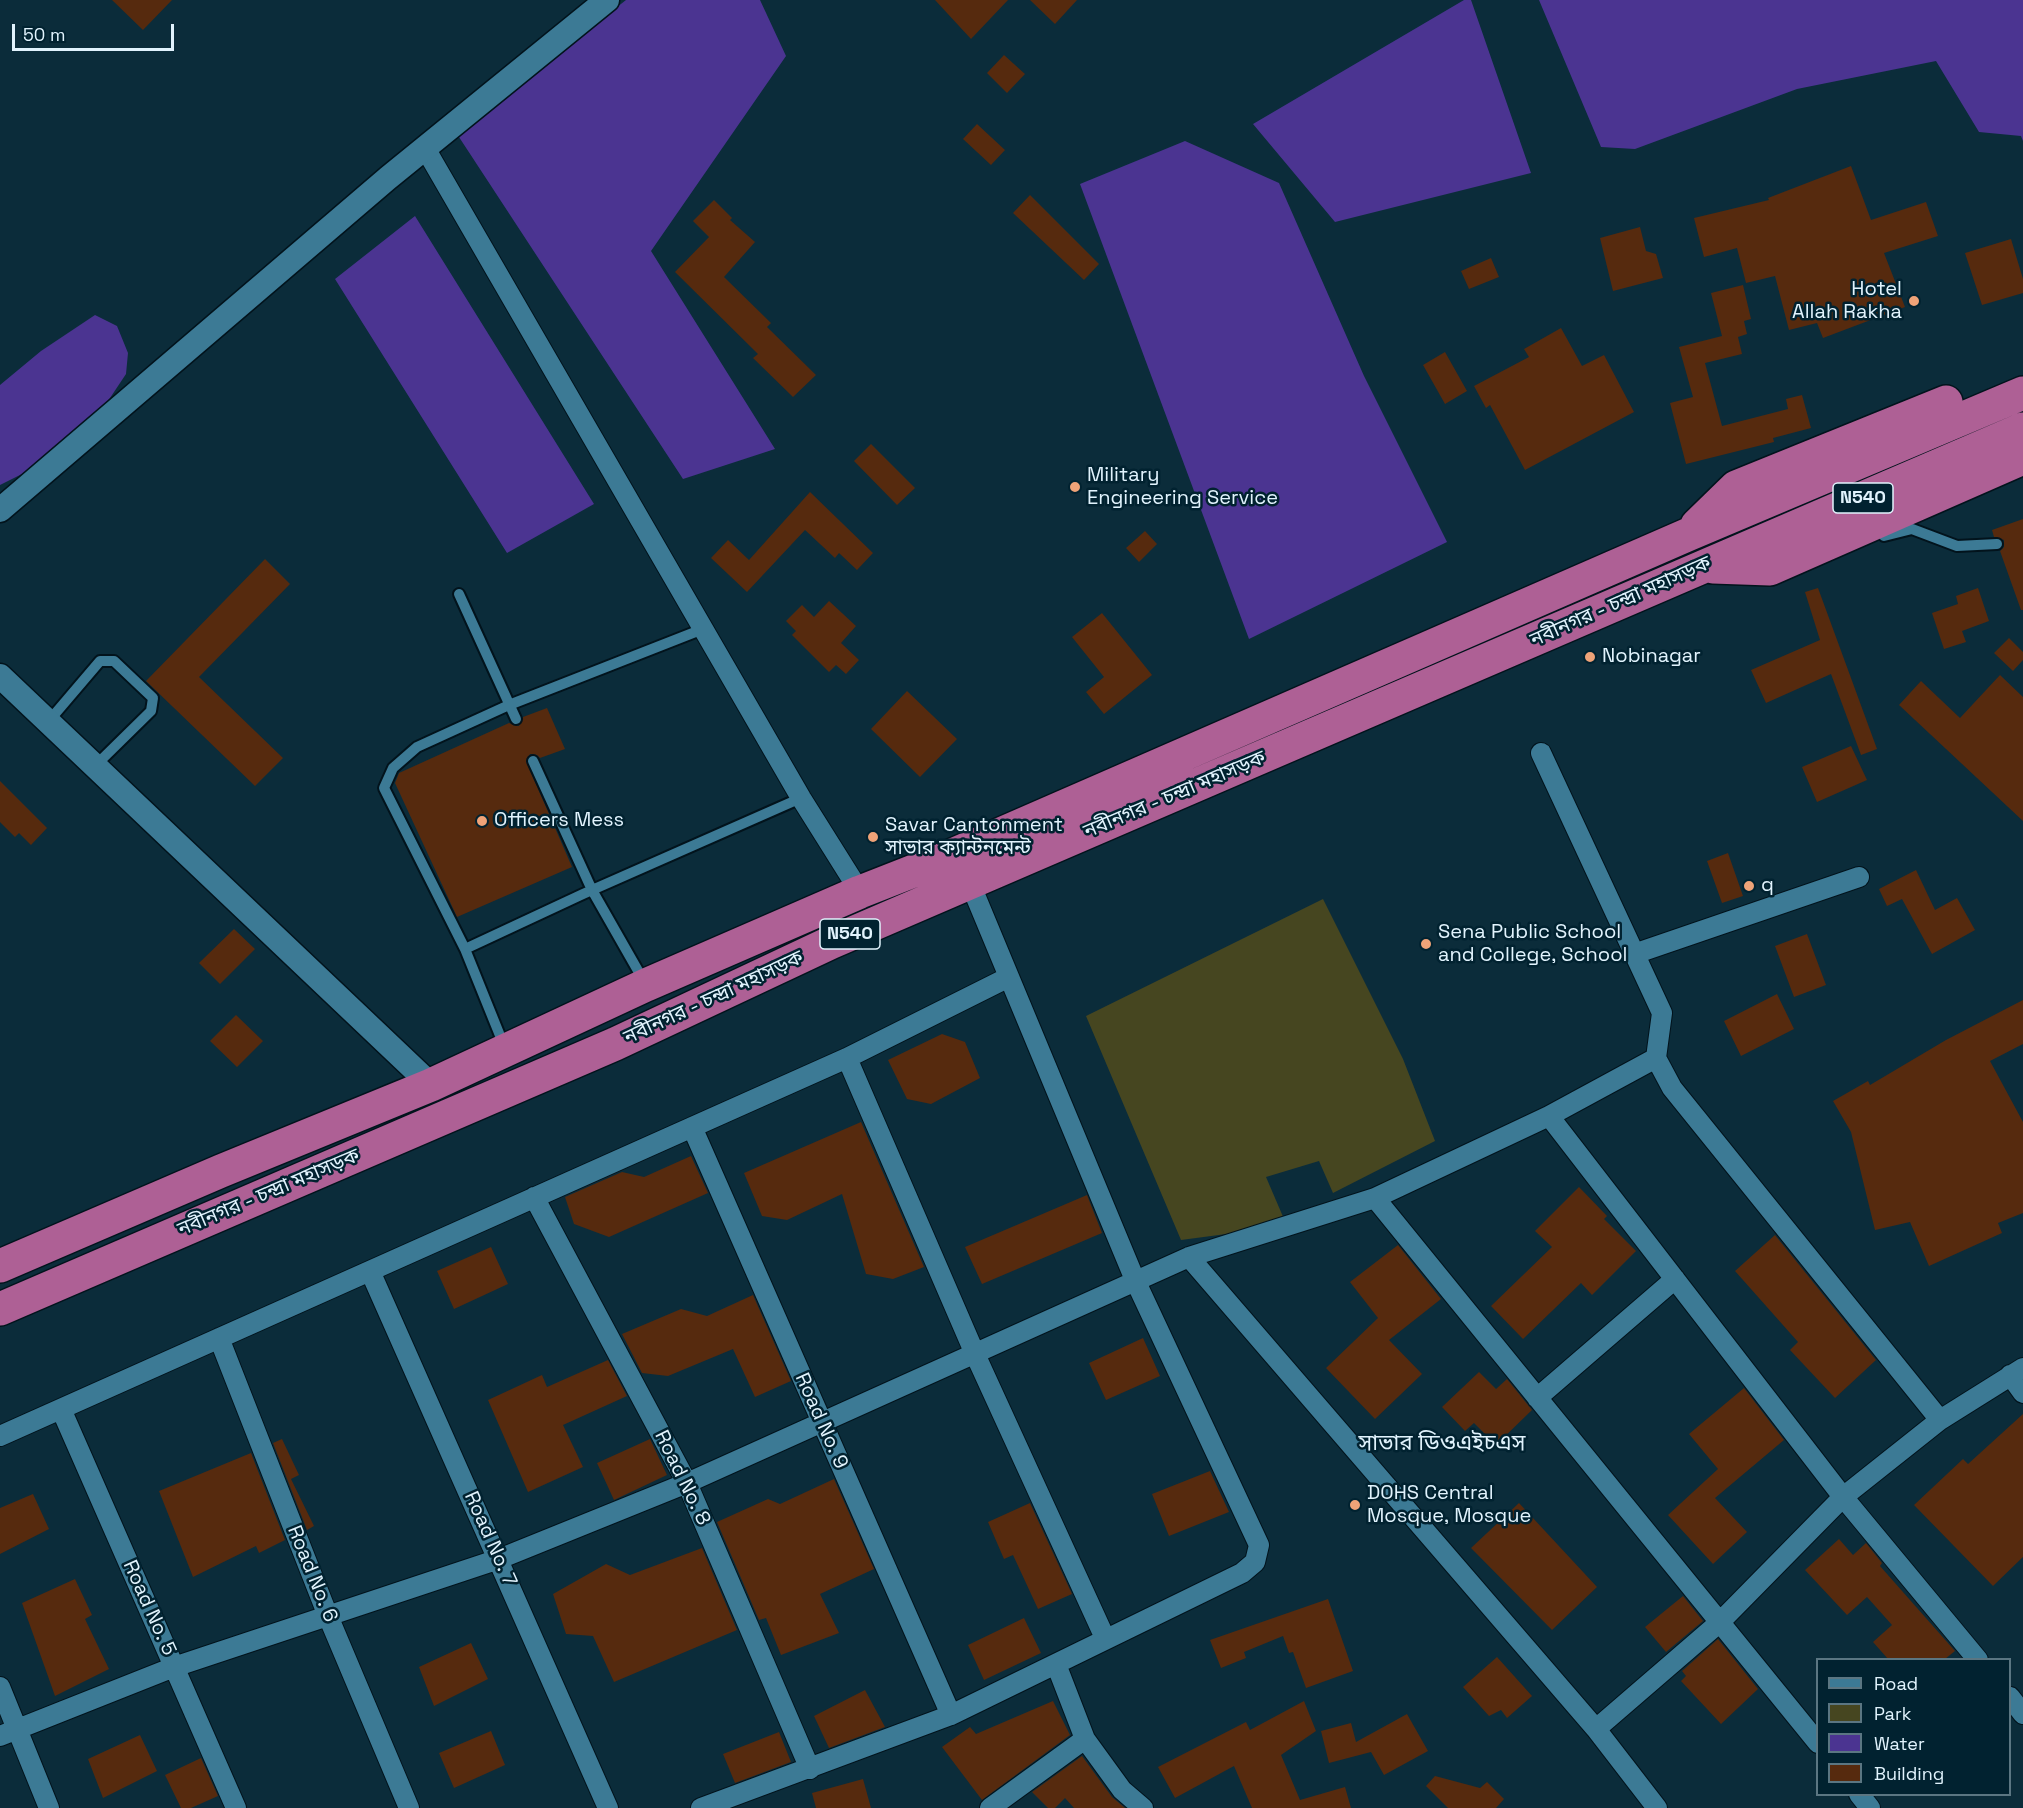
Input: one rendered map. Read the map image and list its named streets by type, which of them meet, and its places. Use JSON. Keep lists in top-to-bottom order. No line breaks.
{"streets":{"highway":["N540","নবীনগর - চন্দ্রা মহাসড়ক"],"street":["Road No. 9","Road No. 8","Road No. 7","Road No. 6","Road No. 5"]},"districts":["সাভার ডিওএইচএস"],"places":["Hotel Allah Rakha","Military Engineering Service","Nobinagar","Officers Mess","Savar Cantonment সাভার ক্যান্টনমেন্ট","q","Sena Public School and College, School","DOHS Central Mosque, Mosque"],"legend":["Road","Park","Water","Building"],"scale_bar":"50 m"}
